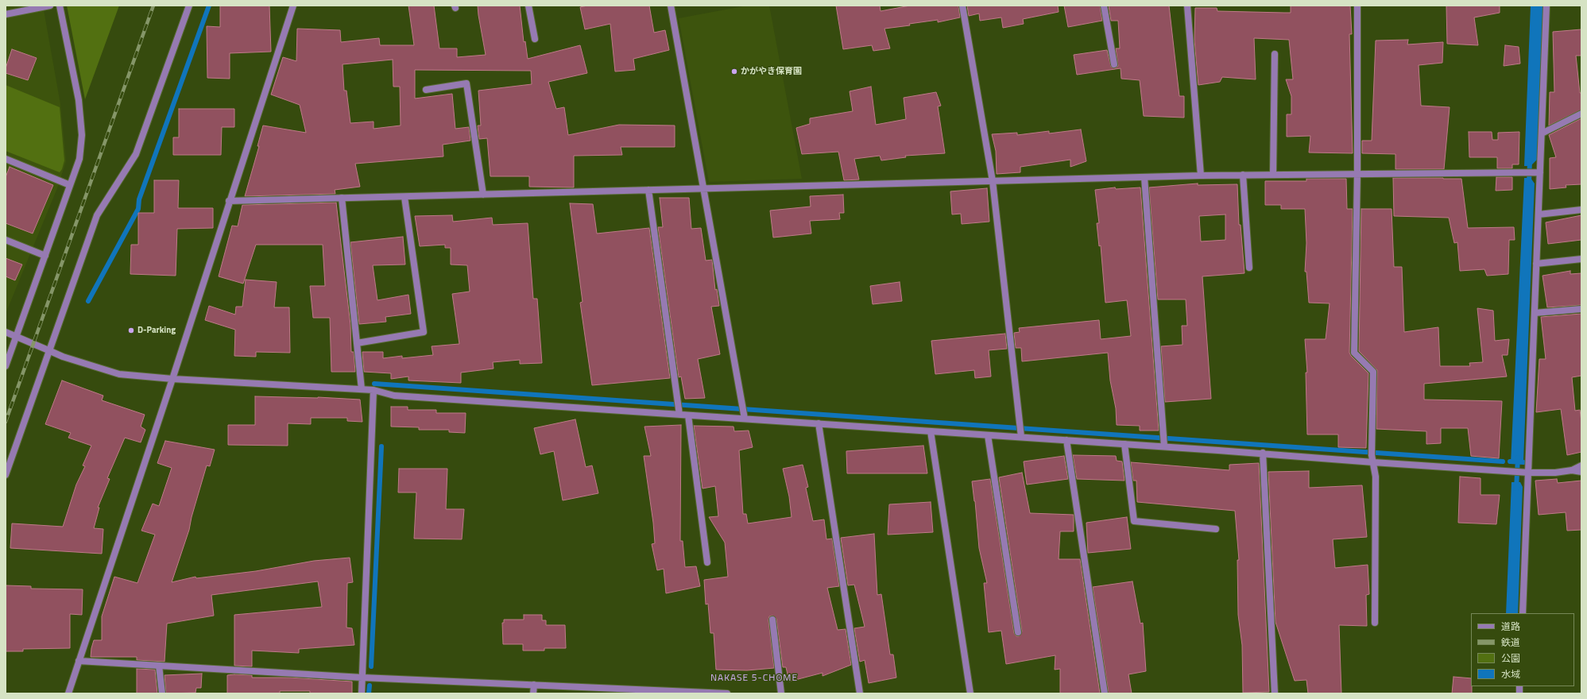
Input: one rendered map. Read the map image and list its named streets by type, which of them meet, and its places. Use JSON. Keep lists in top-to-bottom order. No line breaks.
{"districts":["NAKASE 5-CHOME"],"places":["かがやき保育園","D-Parking"],"legend":["道路","鉄道","公園","水域"]}
